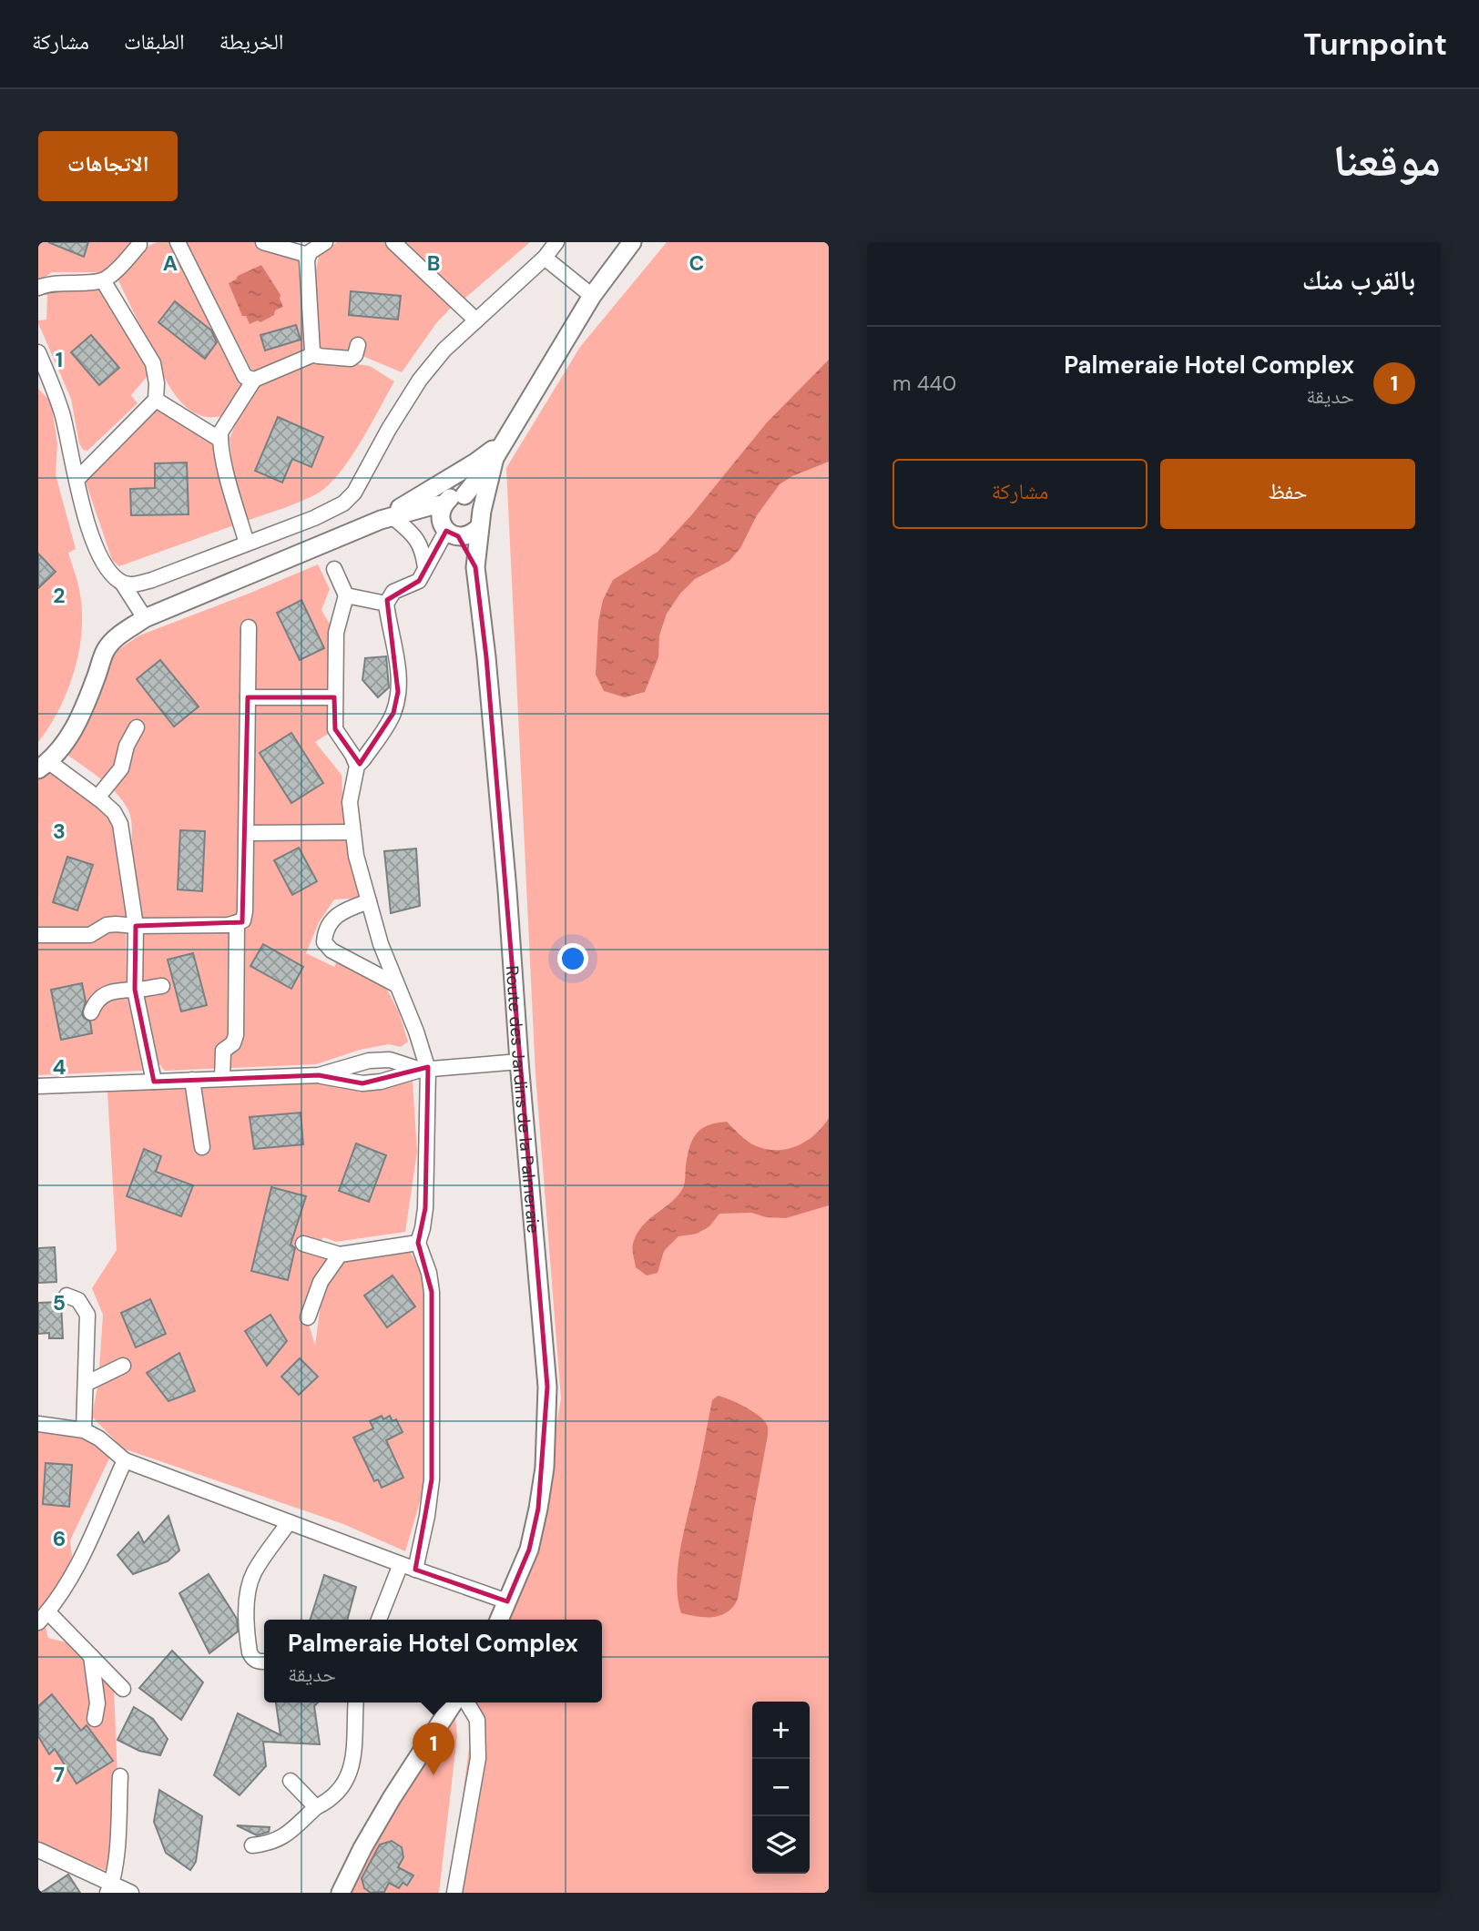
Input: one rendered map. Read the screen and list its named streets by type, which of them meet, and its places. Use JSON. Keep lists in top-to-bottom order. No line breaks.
{"streets":{"street":["Route des Jardins de la Palmeraie"]},"page":{"header":"Turnpoint","nav":["الخريطة","الطبقات","مشاركة"],"title":"موقعنا","buttons":["الاتجاهات",["حفظ","مشاركة"]],"heading":"بالقرب منك","list":[{"mark":"1","name":"Palmeraie Hotel Complex","note":"حديقة","value":"440 m"}],"popup":["Palmeraie Hotel Complex","حديقة"],"map_buttons":["+","−"],"pins":"1"},"grid":{"columns":["A","B","C"],"rows":["1","2","3","4","5","6","7"]}}
